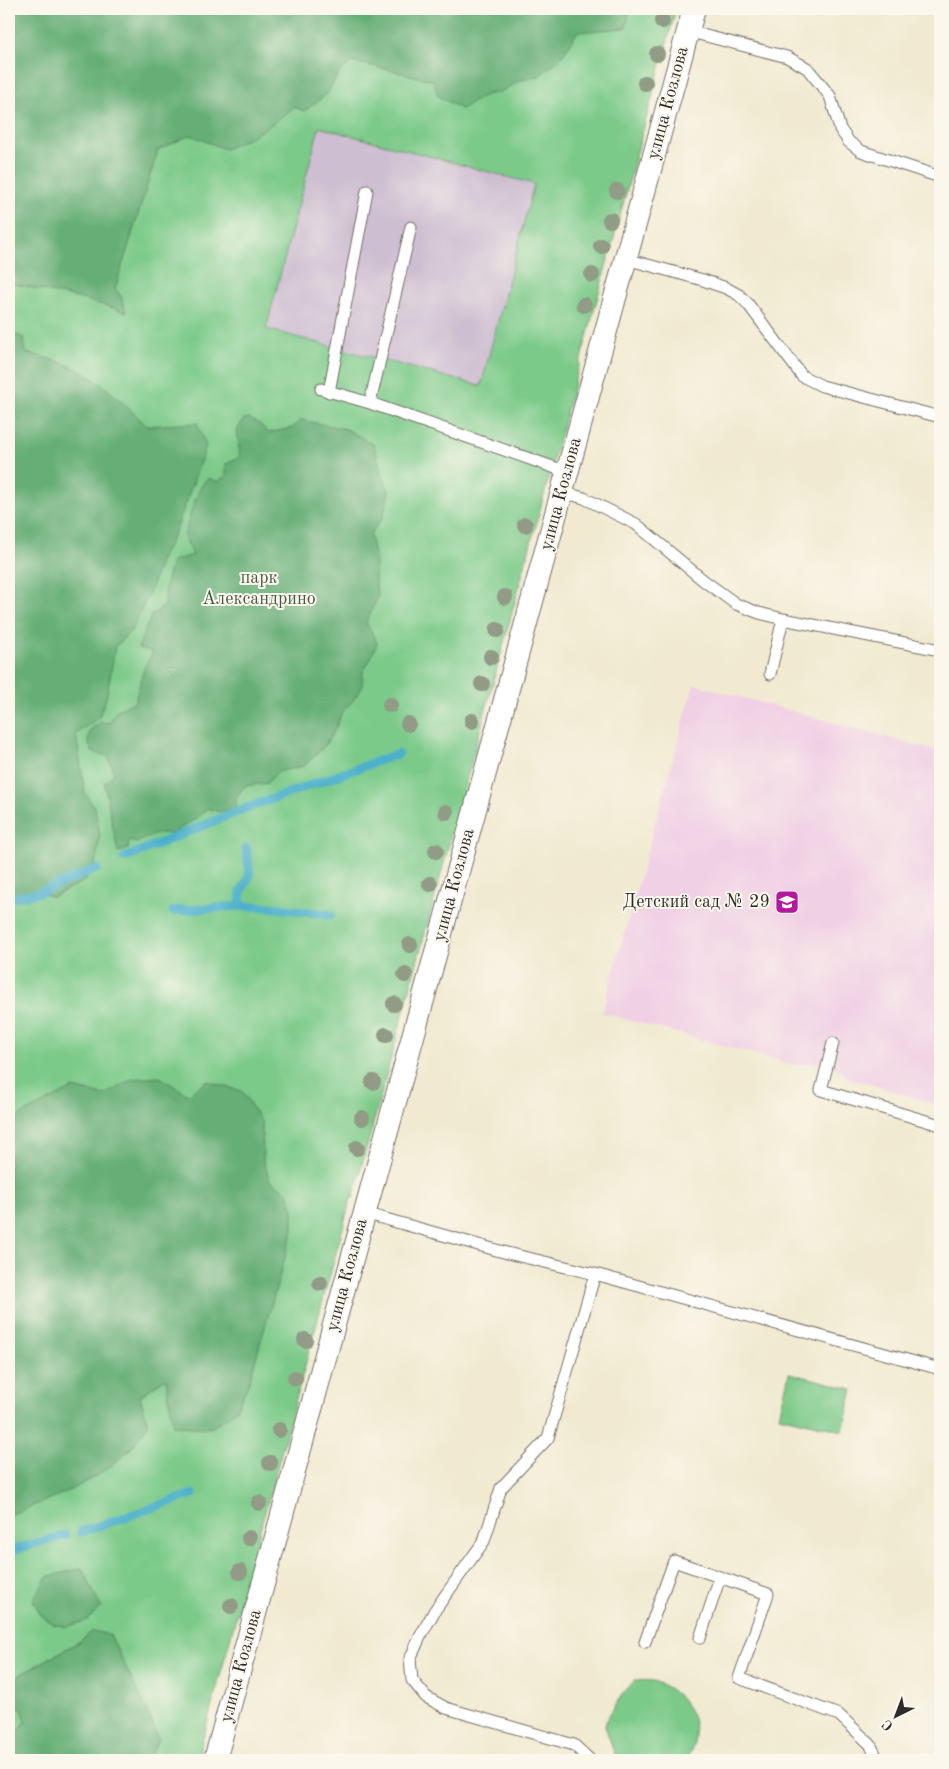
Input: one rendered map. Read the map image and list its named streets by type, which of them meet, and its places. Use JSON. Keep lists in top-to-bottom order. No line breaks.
{"streets":{"street":["улица Козлова"]},"parks":["парк Александрино"],"places":{"school or university":["Детский сад № 29"]},"north":"bottom left"}
